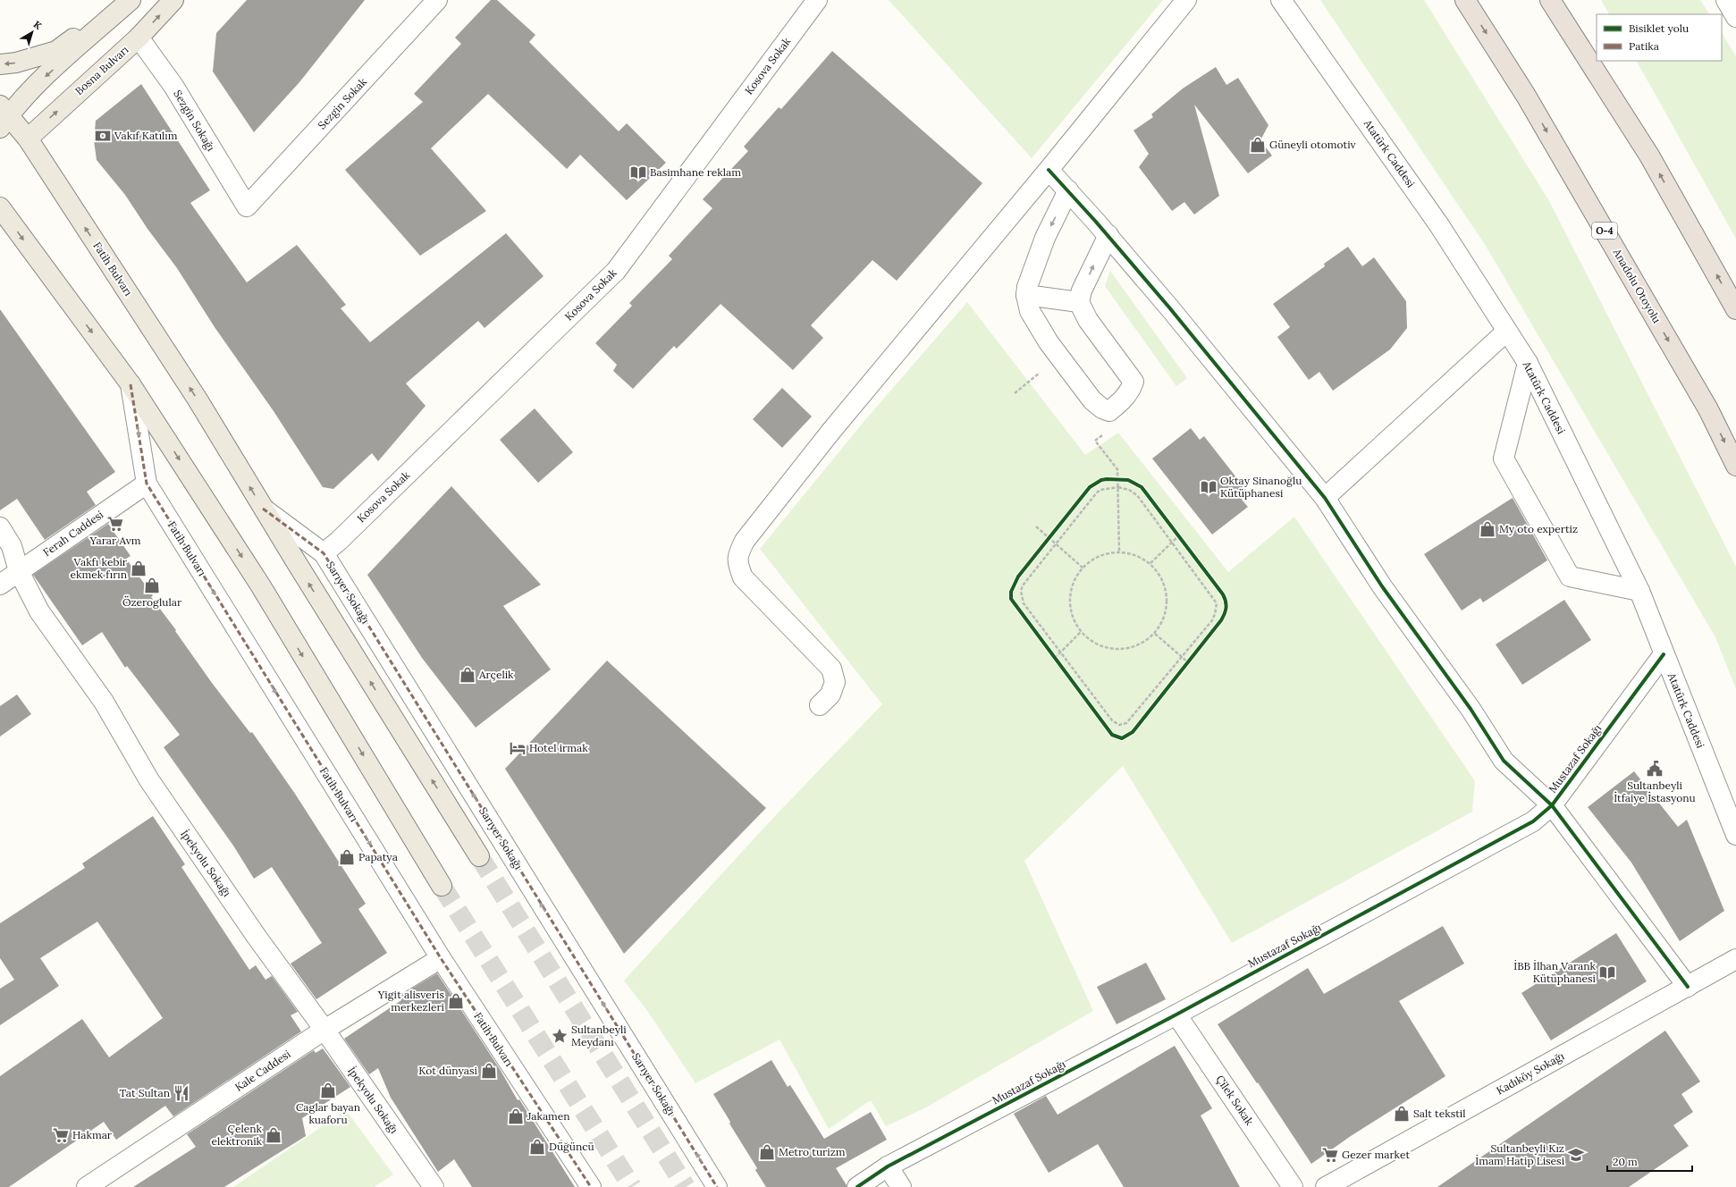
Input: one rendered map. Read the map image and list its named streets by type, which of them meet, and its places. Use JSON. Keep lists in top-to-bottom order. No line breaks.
{"streets":{"highway":["O-4","Anadolu Otoyolu"],"main road":["Bosna Bulvarı","Fatih Bulvarı"],"street":["Kosova Sokak","Sezgin Sokak","Sezgin Sokağı","Atatürk Caddesi","Ferah Caddesi","Sarıyer Sokağı","Mustazaf Sokağı","İpekyolu Sokağı","Kale Caddesi","Kadıköy Sokağı","Çilek Sokak"]},"crossings":[["Kosova Sokak","Sarıyer Sokağı"],["Bosna Bulvarı","Sezgin Sokağı"],["Bosna Bulvarı","Fatih Bulvarı"],["Sezgin Sokak","Sezgin Sokağı"],["Atatürk Caddesi","Mustazaf Sokağı"],["Fatih Bulvarı","Ferah Caddesi"],["Fatih Bulvarı","Sarıyer Sokağı"],["Fatih Bulvarı","Kale Caddesi"],["Ferah Caddesi","İpekyolu Sokağı"],["Mustazaf Sokağı","Çilek Sokak"],["İpekyolu Sokağı","Kale Caddesi"]],"one_way":["Sarıyer Sokağı"],"places":{"bank":["Vakıf Katılım"],"shop":["Güneyli otomotiv","My oto expertiz","Vakfı kebir ekmek fırın","Özeroglular","Arçelik","Papatya","Yigit alisveris merkezleri","Kot dünyasi","Caglar bayan kuaforu","Salt tekstil","Jakamen","Çelenk elektronik","Düğüncü","Metro turizm"],"library":["Basimhane reklam","Oktay Sinanoğlu Kütüphanesi","İBB İlhan Varank Kütüphanesi"],"supermarket":["Yarar Avm","Hakmar","Gezer market"],"hotel":["Hotel irmak"],"public building":["Sultanbeyli İtfaiye İstasyonu"],"place":["Sultanbeyli Meydanı"],"restaurant":["Tat Sultan"],"school or university":["Sultanbeyli Kız İmam Hatip Lisesi"]},"legend":["Bisiklet yolu","Patika"],"scale_bar":"20 m","north":"top right"}
